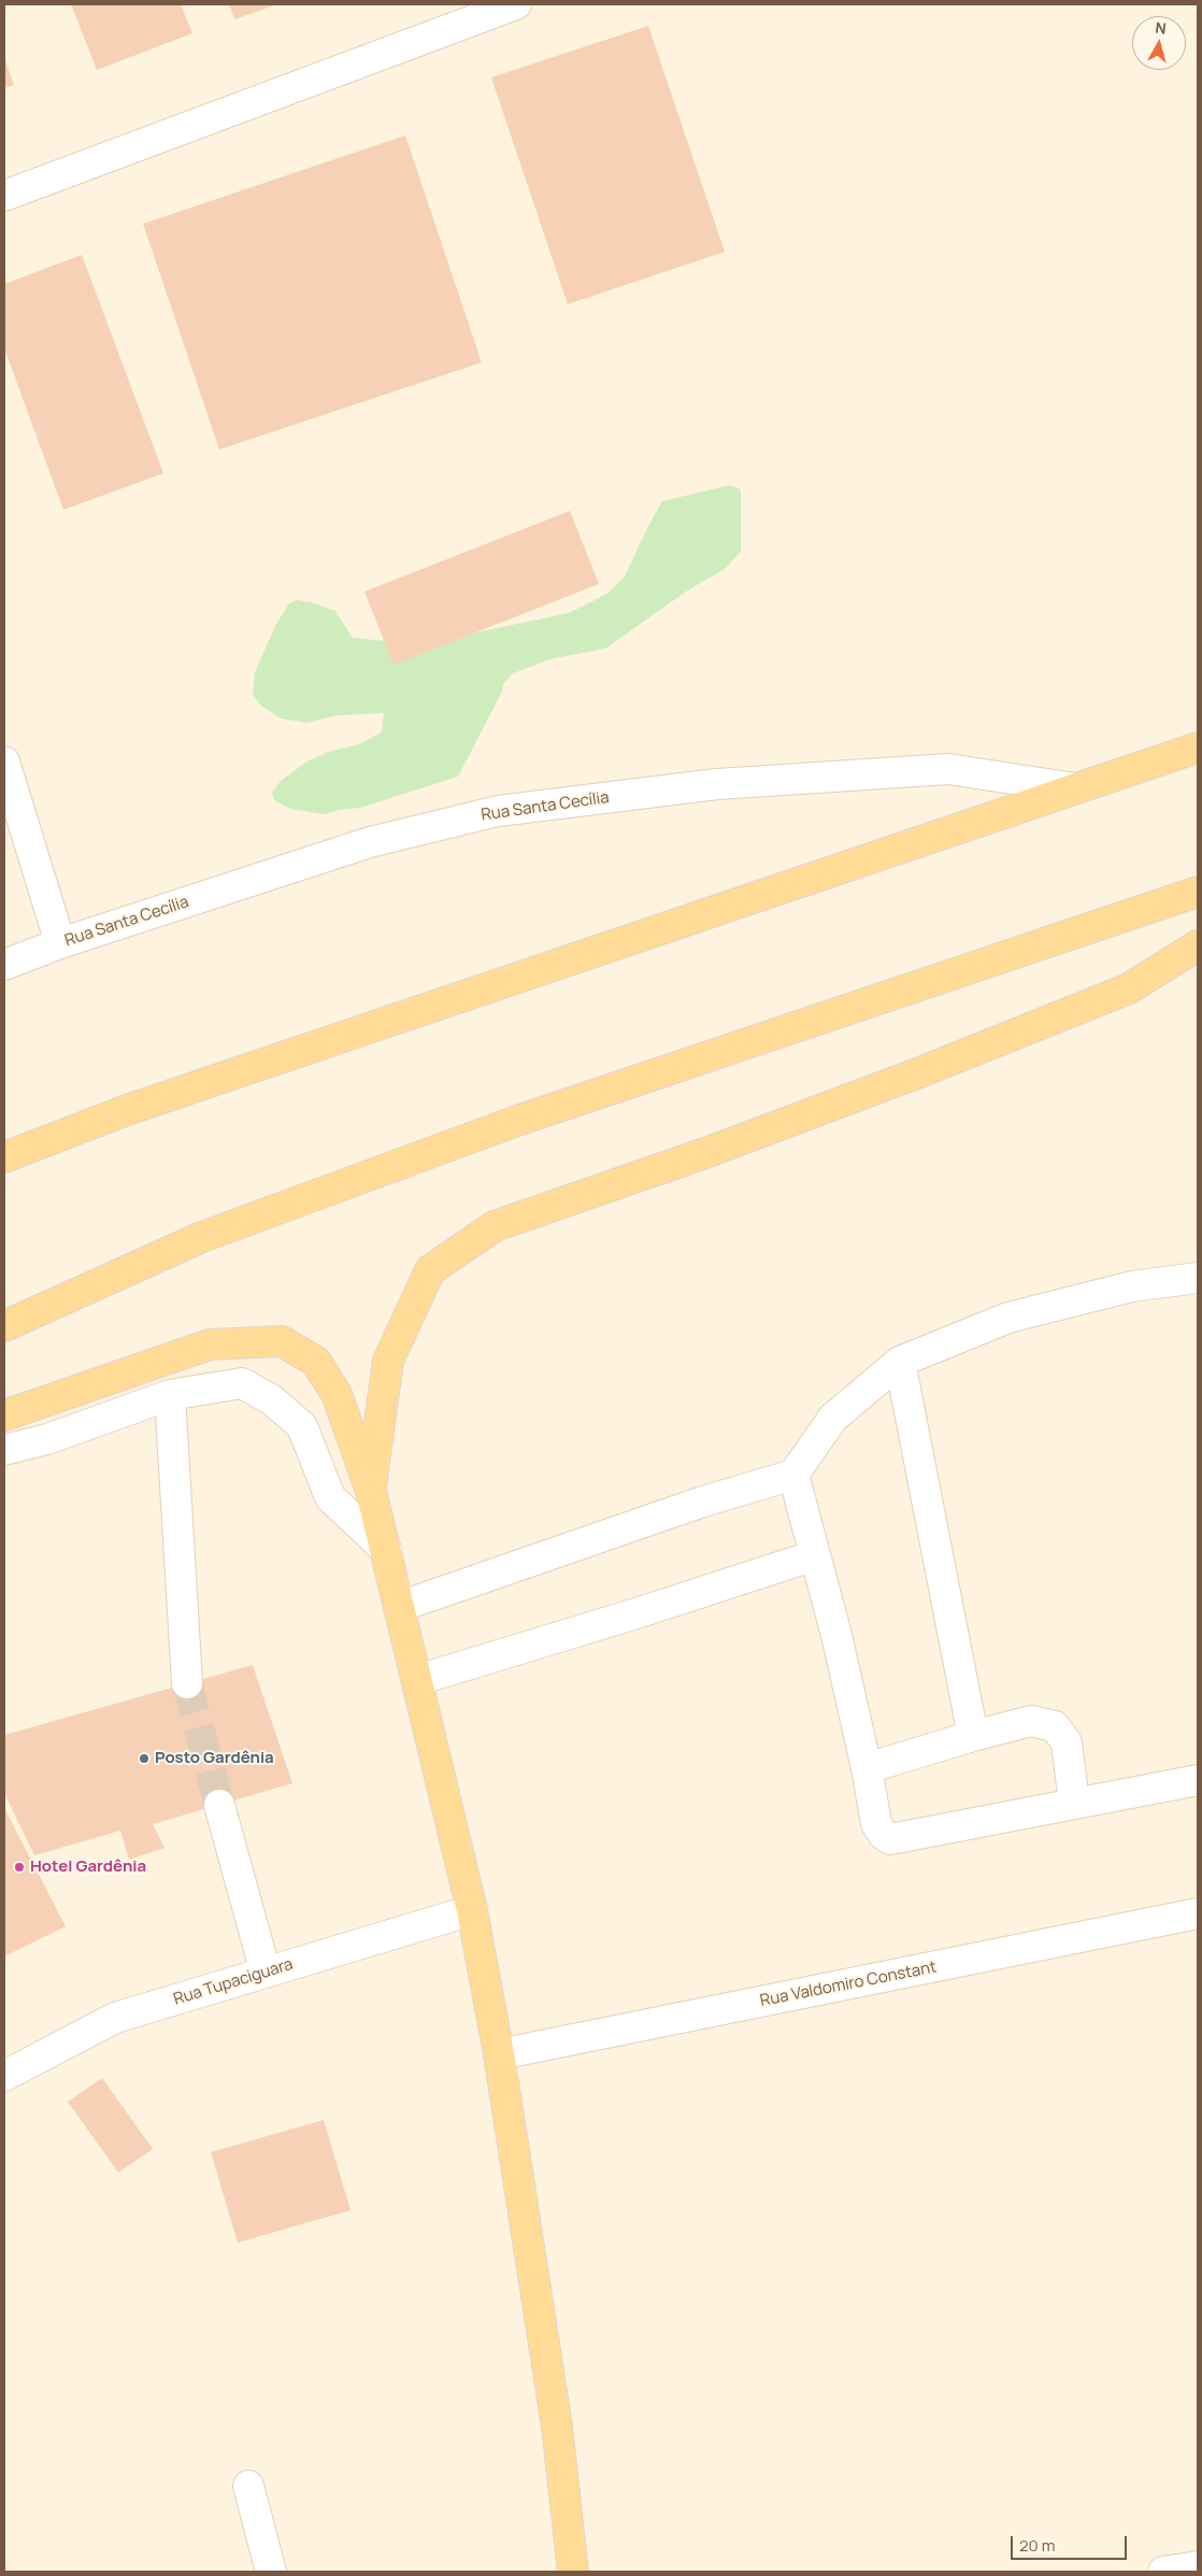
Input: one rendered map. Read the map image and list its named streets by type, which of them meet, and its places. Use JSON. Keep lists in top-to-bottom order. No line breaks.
{"streets":{"street":["Rua Santa Cecília","Rua Tupaciguara","Rua Valdomiro Constant"]},"places":["Posto Gardênia","Hotel Gardênia"],"scale_bar":"20 m","north":"top"}
